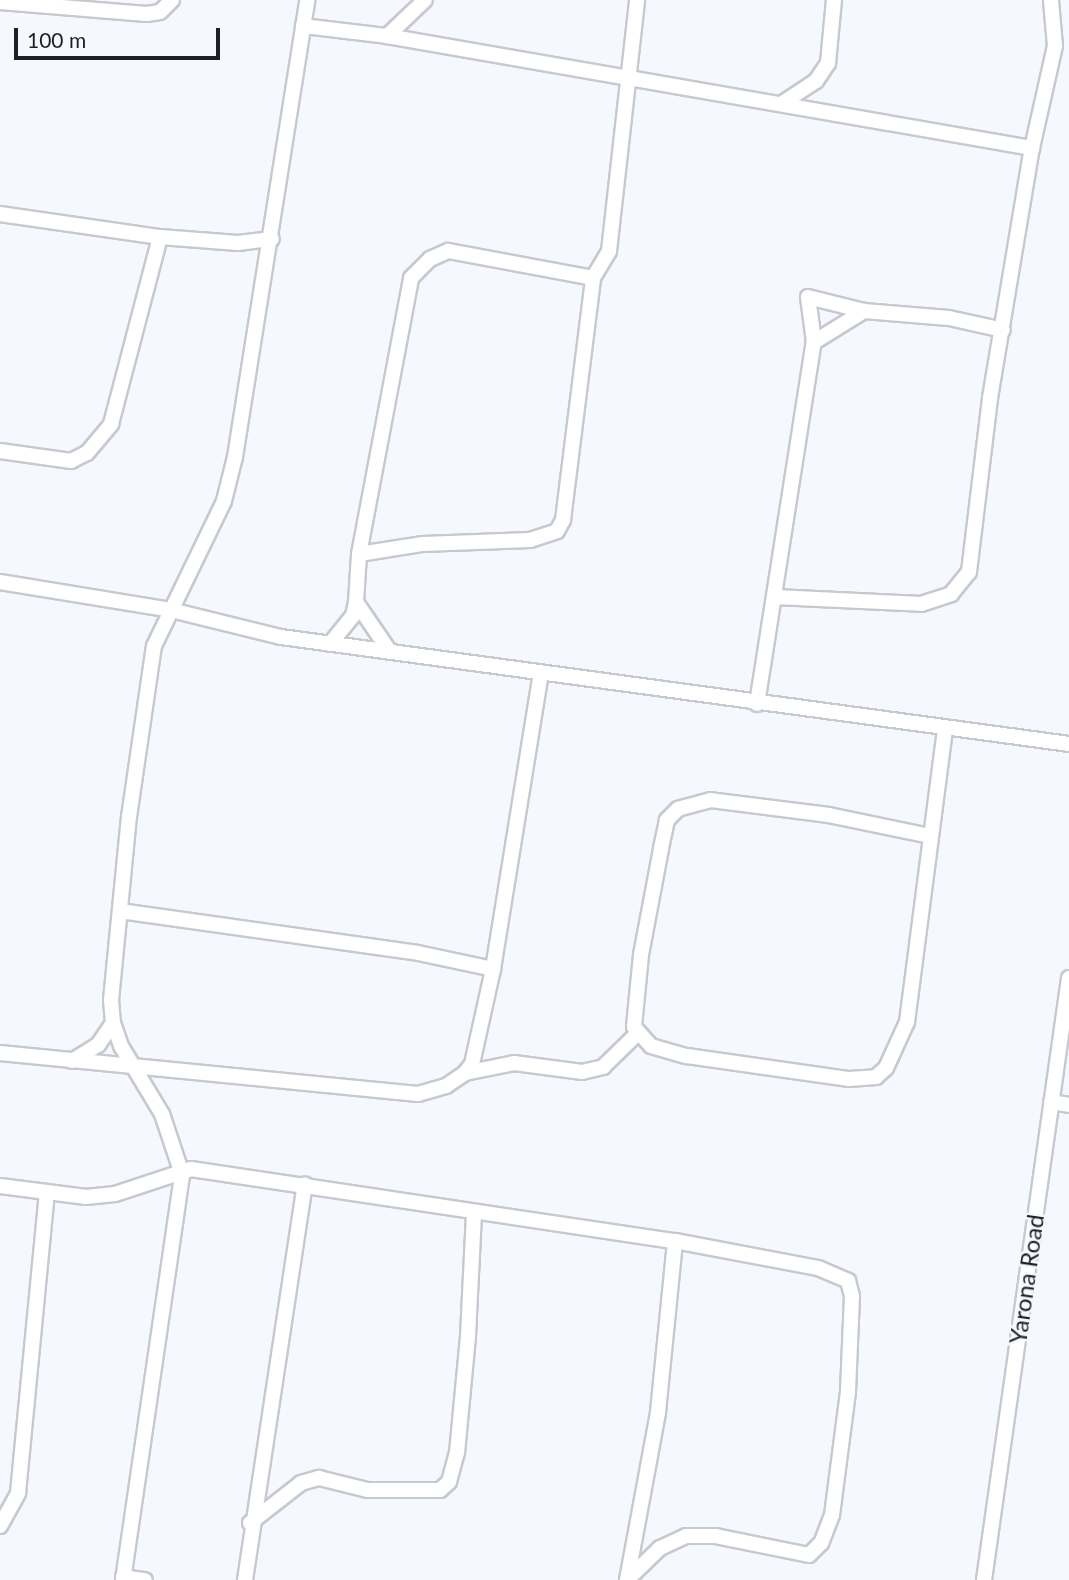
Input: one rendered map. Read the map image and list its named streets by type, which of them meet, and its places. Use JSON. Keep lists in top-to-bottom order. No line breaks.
{"streets":{"street":["Yarona Road"]},"scale_bar":"100 m"}
